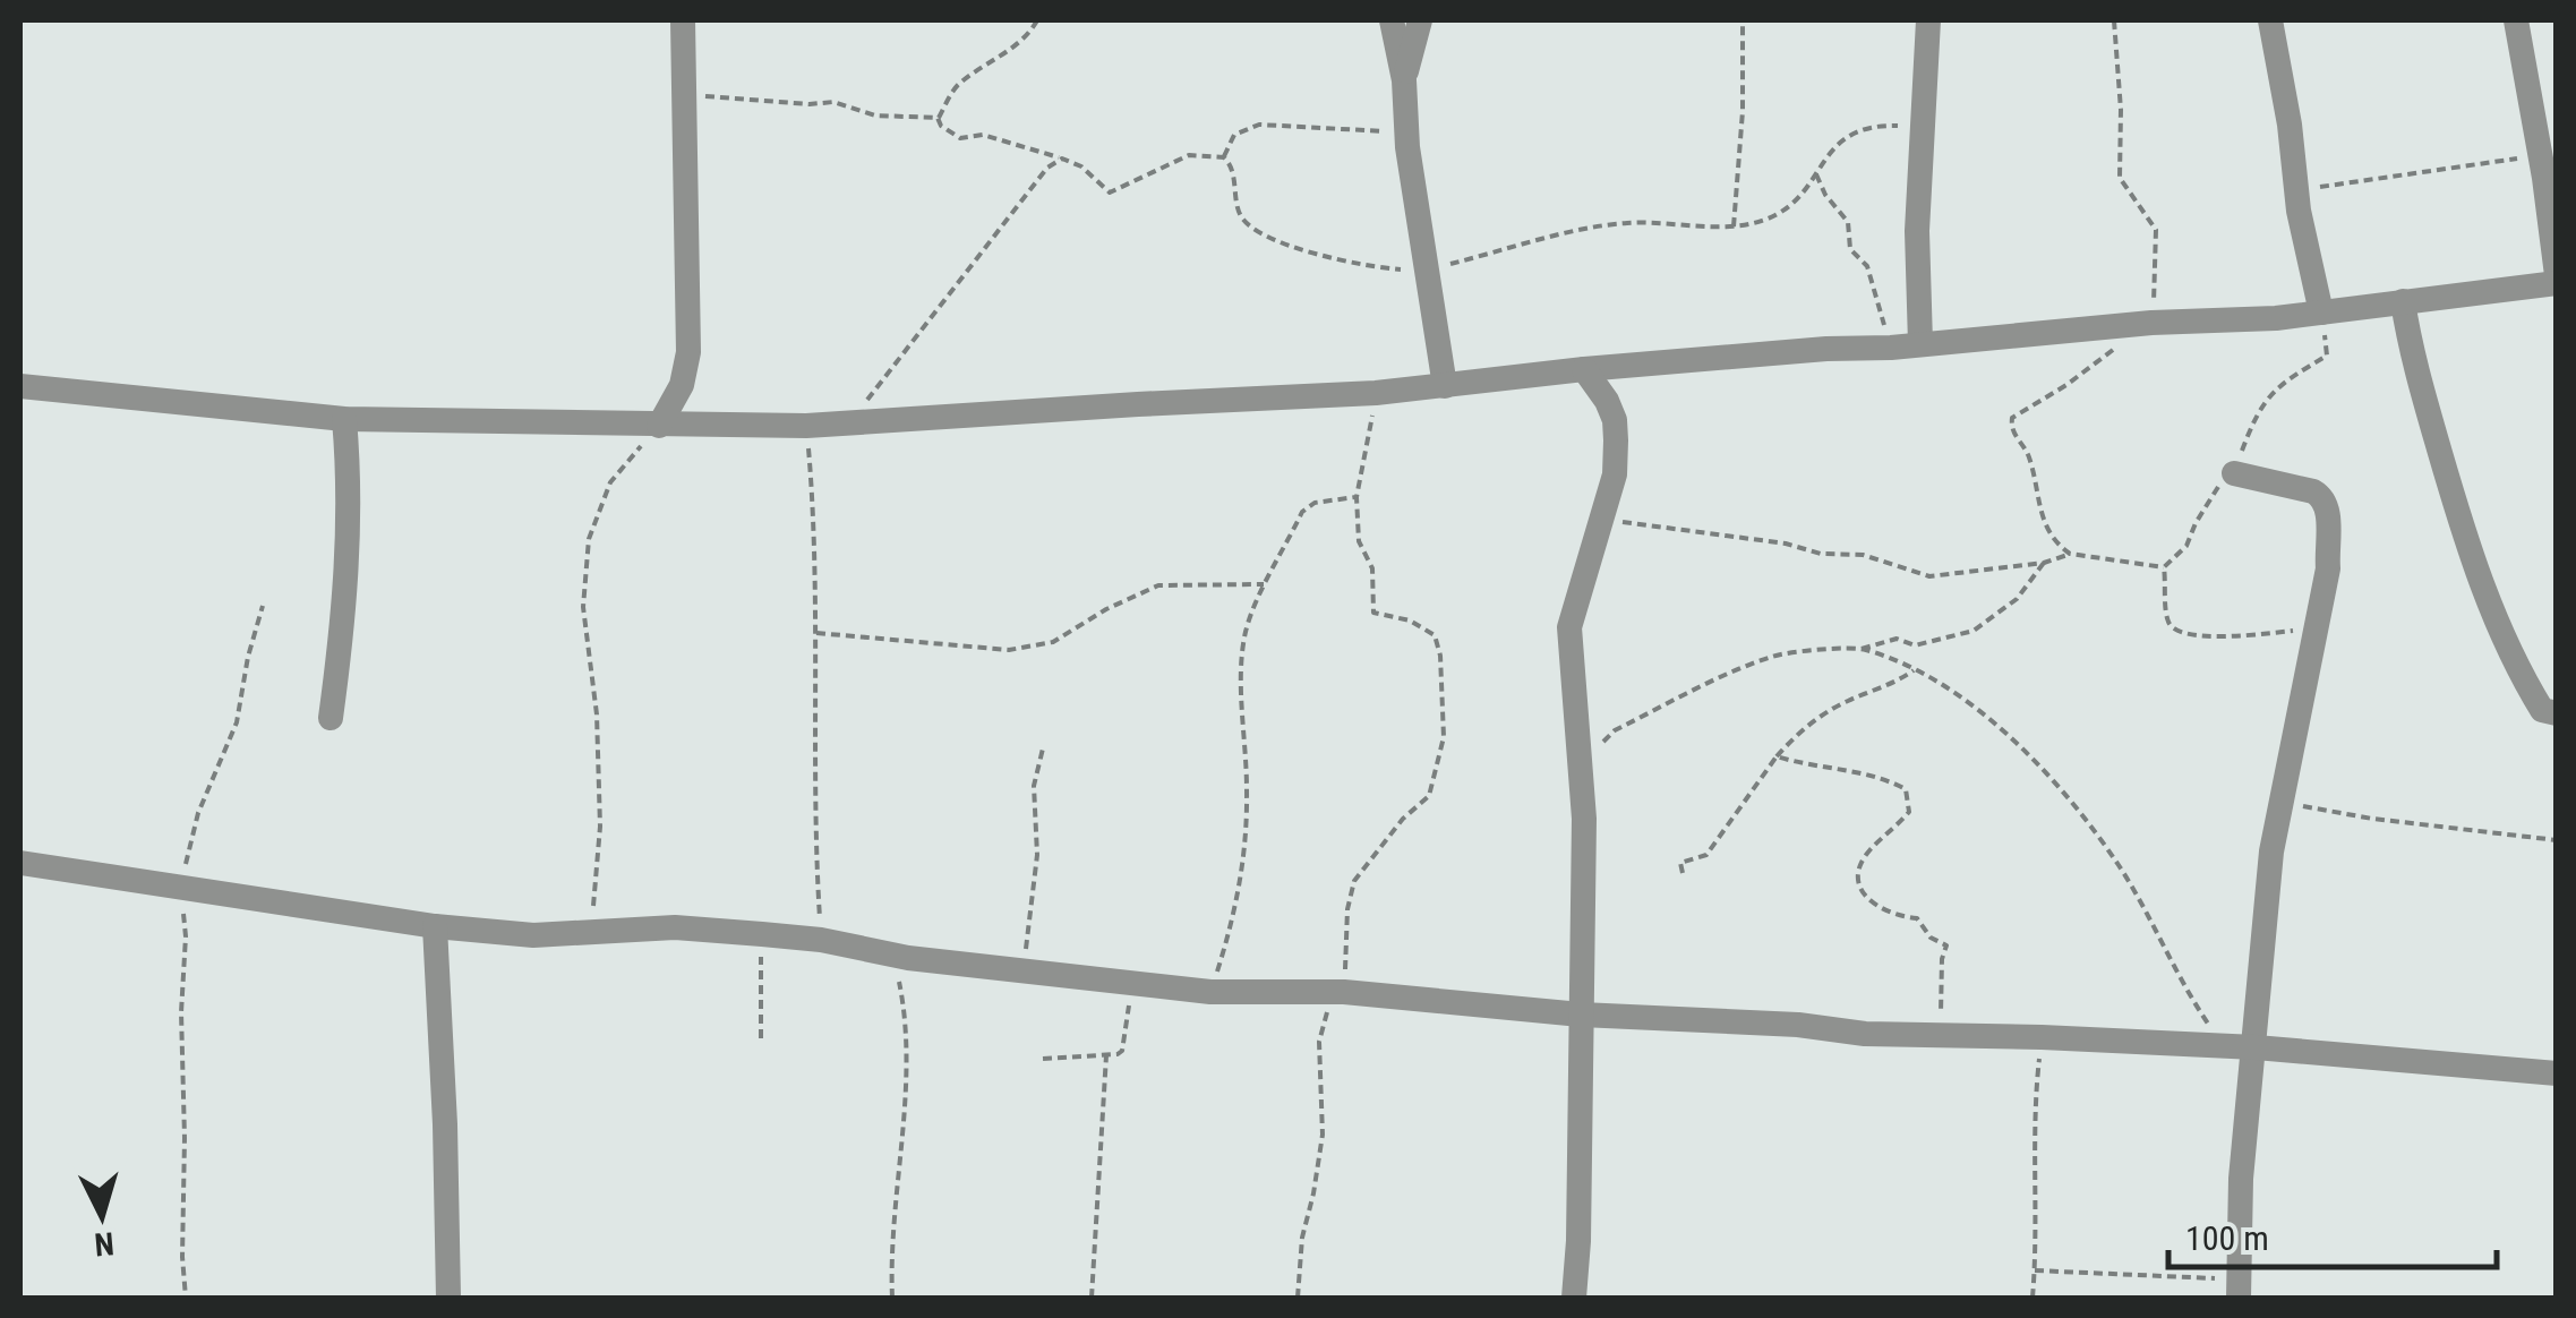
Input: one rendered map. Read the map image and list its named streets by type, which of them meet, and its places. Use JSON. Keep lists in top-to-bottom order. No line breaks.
{"scale_bar":"100 m","north":"bottom"}
